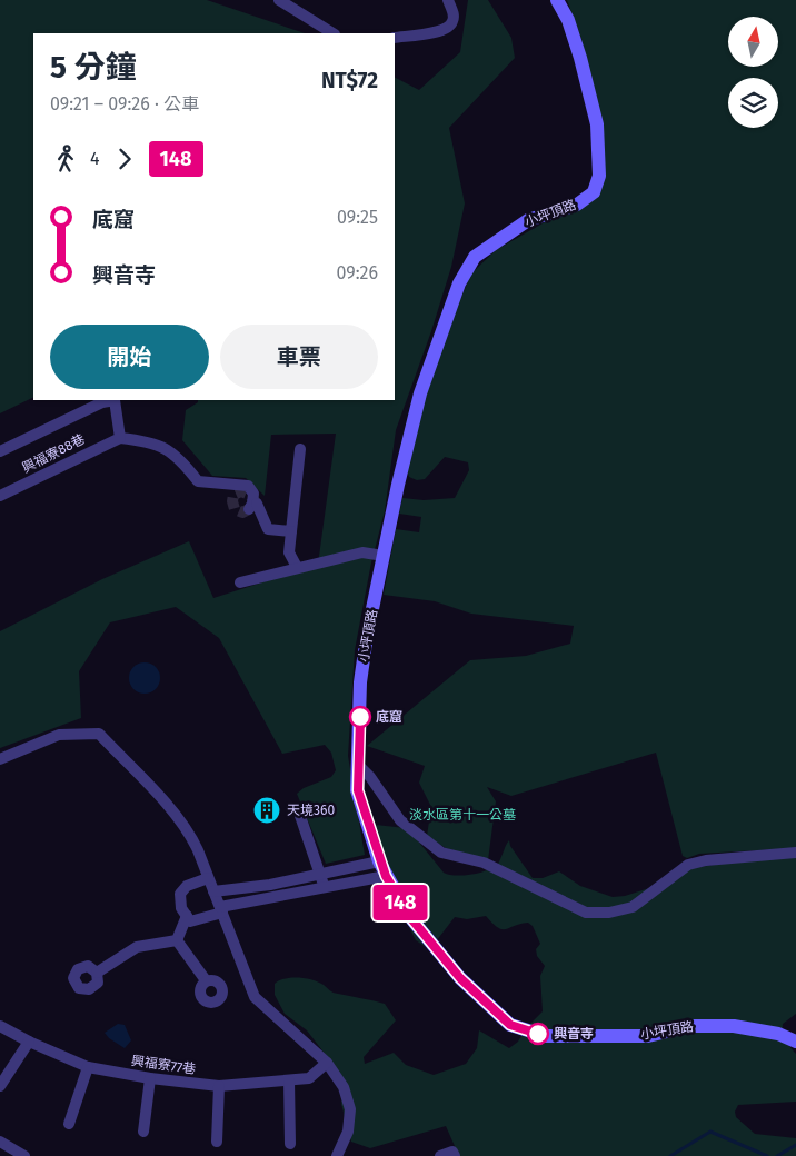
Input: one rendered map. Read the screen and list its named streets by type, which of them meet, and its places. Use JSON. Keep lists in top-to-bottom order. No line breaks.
{"streets":{"street":["小坪頂路","興福寮88巷","興福寮77巷"]},"parks":["淡水區第十一公墓"],"places":{"other":["底窟","興音寺"],"building":["天境360"]},"lines":["bus line 148"],"north":"top","page":{"on_map":"148","heading":["5 分鐘","09:21 – 09:26 · 公車","NT$72"],"legs":["4","148"],"list":[{"name":"底窟","value":"09:25"},{"name":"興音寺","value":"09:26"}],"buttons":["開始","車票"]}}
